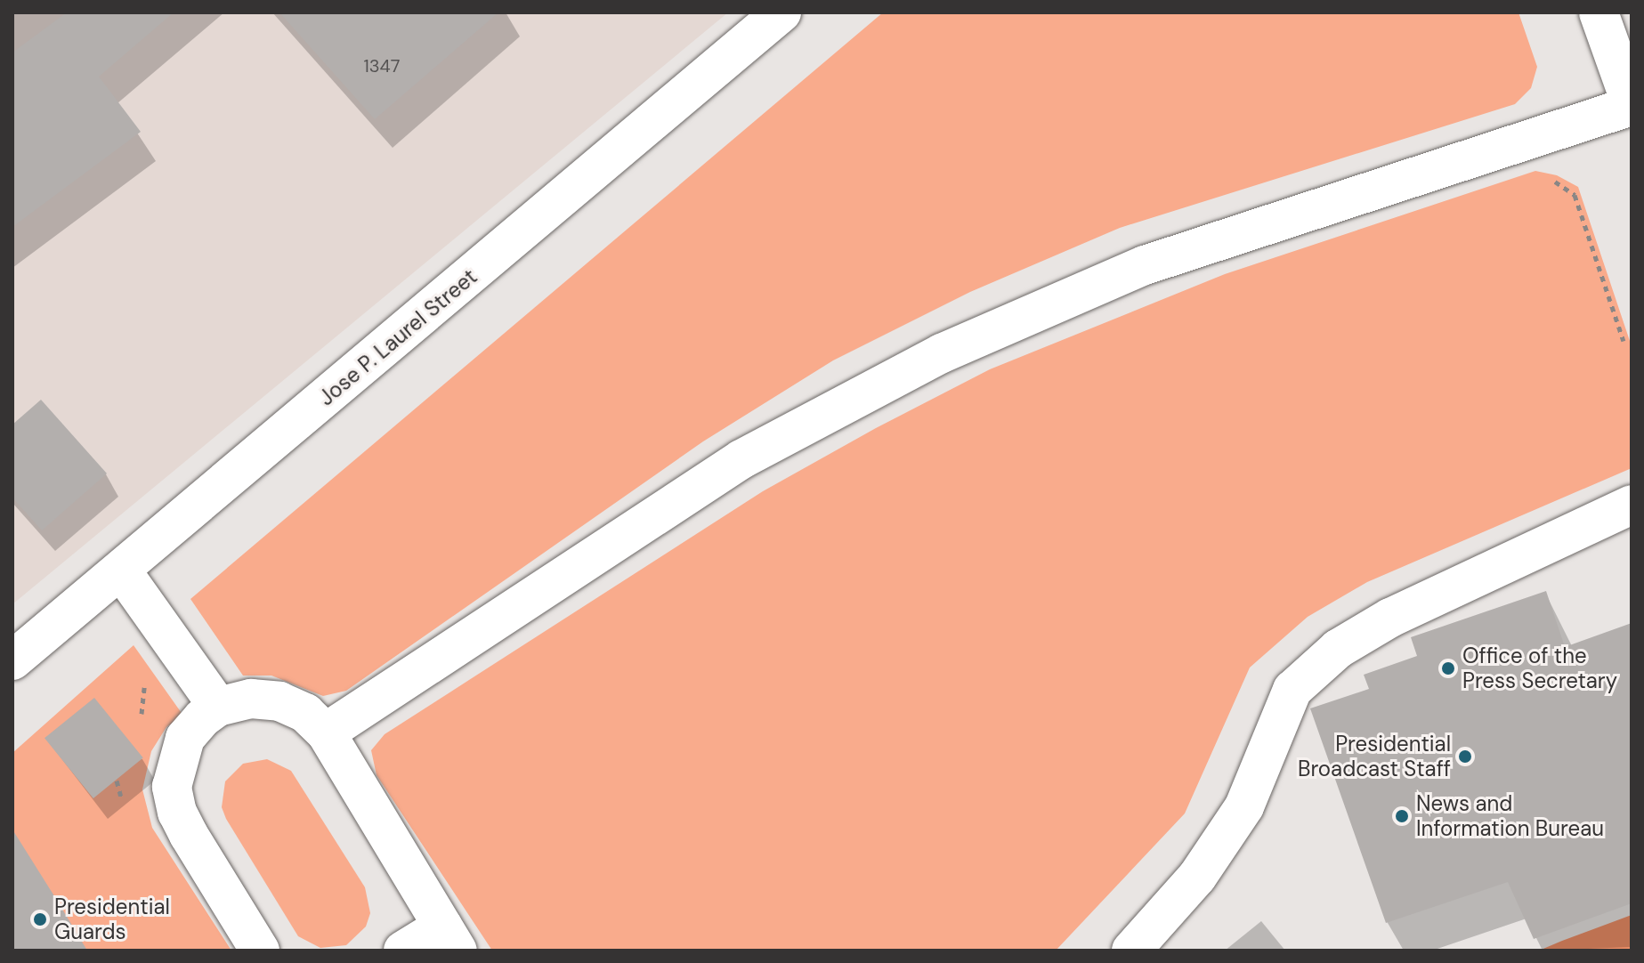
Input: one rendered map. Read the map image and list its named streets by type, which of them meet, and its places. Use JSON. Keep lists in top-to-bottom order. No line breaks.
{"streets":{"street":["Jose P. Laurel Street"]},"places":["Office of the Press Secretary","Presidential Broadcast Staff","News and Information Bureau","Presidential Guards"],"house_numbers":["1347"]}
